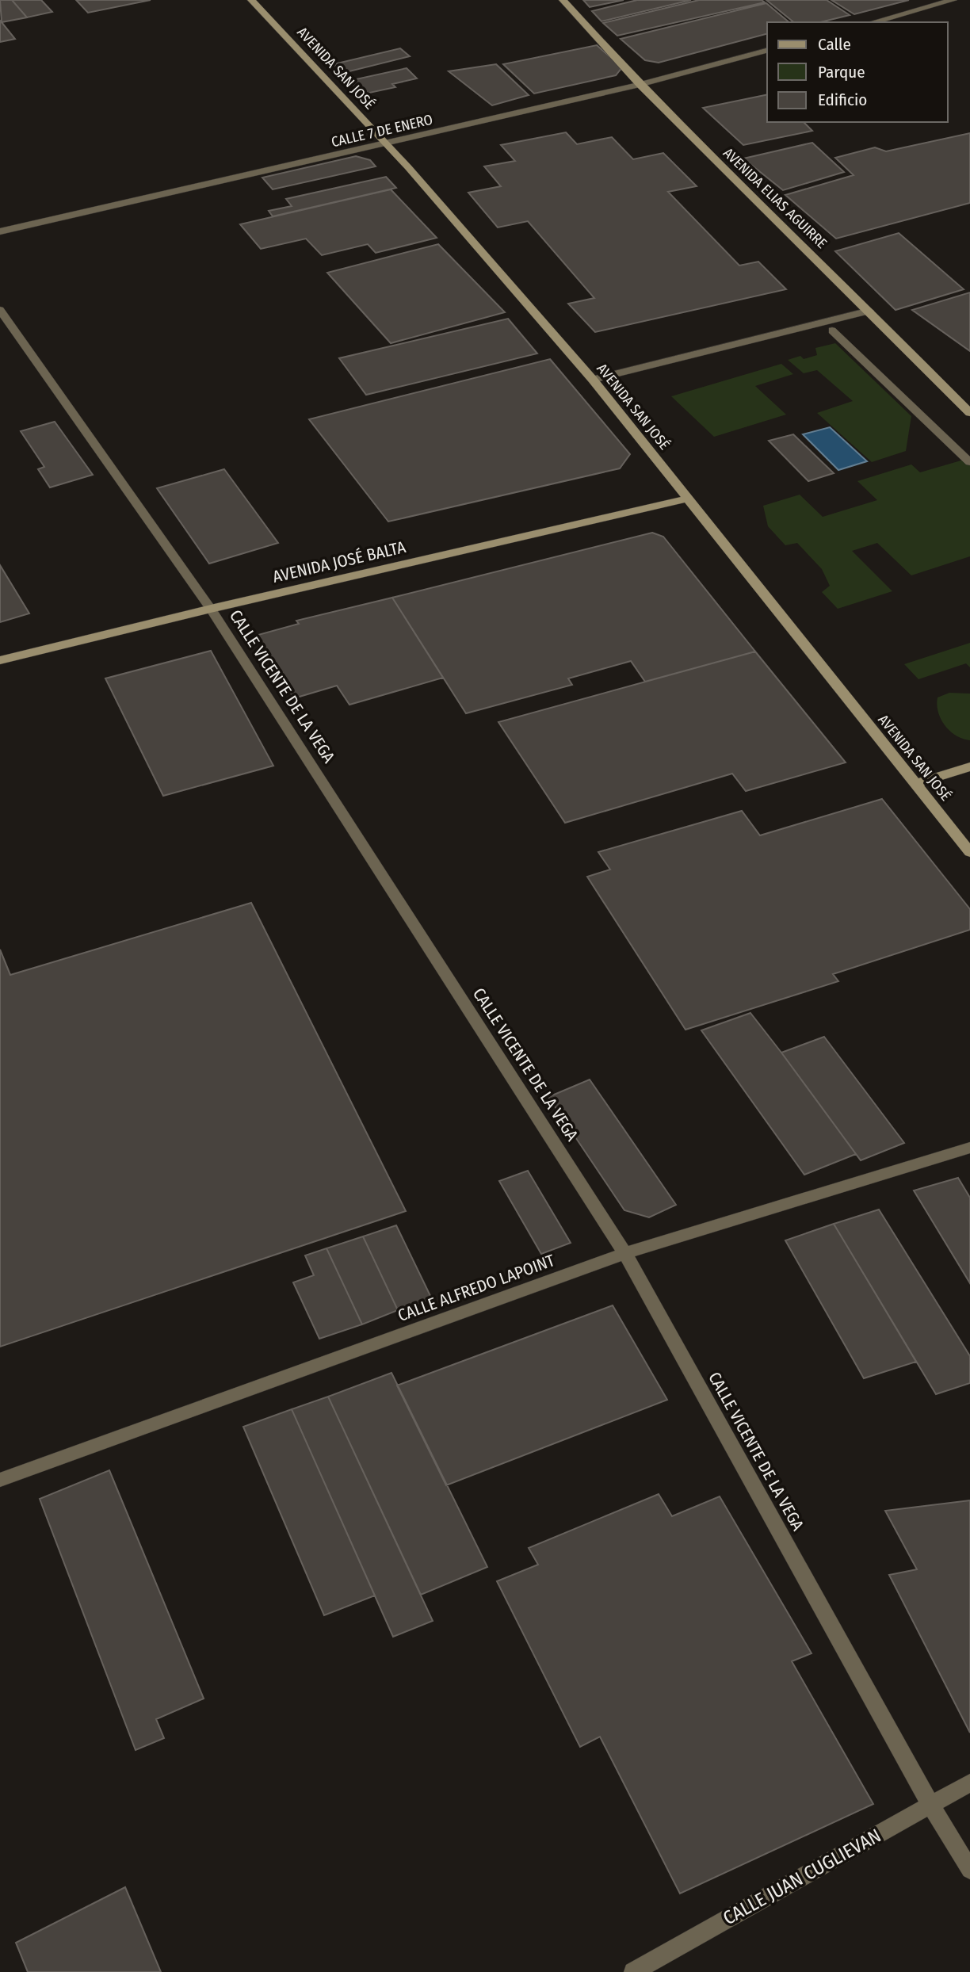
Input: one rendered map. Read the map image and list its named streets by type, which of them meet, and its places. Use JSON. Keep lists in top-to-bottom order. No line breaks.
{"streets":{"main road":["AVENIDA SAN JOSÉ","AVENIDA ELIAS AGUIRRE","AVENIDA JOSÉ BALTA"],"street":["CALLE 7 DE ENERO","CALLE VICENTE DE LA VEGA","CALLE ALFREDO LAPOINT","CALLE JUAN CUGLIEVAN"]},"crossings":[["AVENIDA SAN JOSÉ","CALLE 7 DE ENERO"],["AVENIDA SAN JOSÉ","AVENIDA JOSÉ BALTA"],["CALLE 7 DE ENERO","AVENIDA ELIAS AGUIRRE"],["AVENIDA JOSÉ BALTA","CALLE VICENTE DE LA VEGA"],["CALLE VICENTE DE LA VEGA","CALLE ALFREDO LAPOINT"],["CALLE VICENTE DE LA VEGA","CALLE JUAN CUGLIEVAN"]],"legend":["Calle","Parque","Edificio"]}
